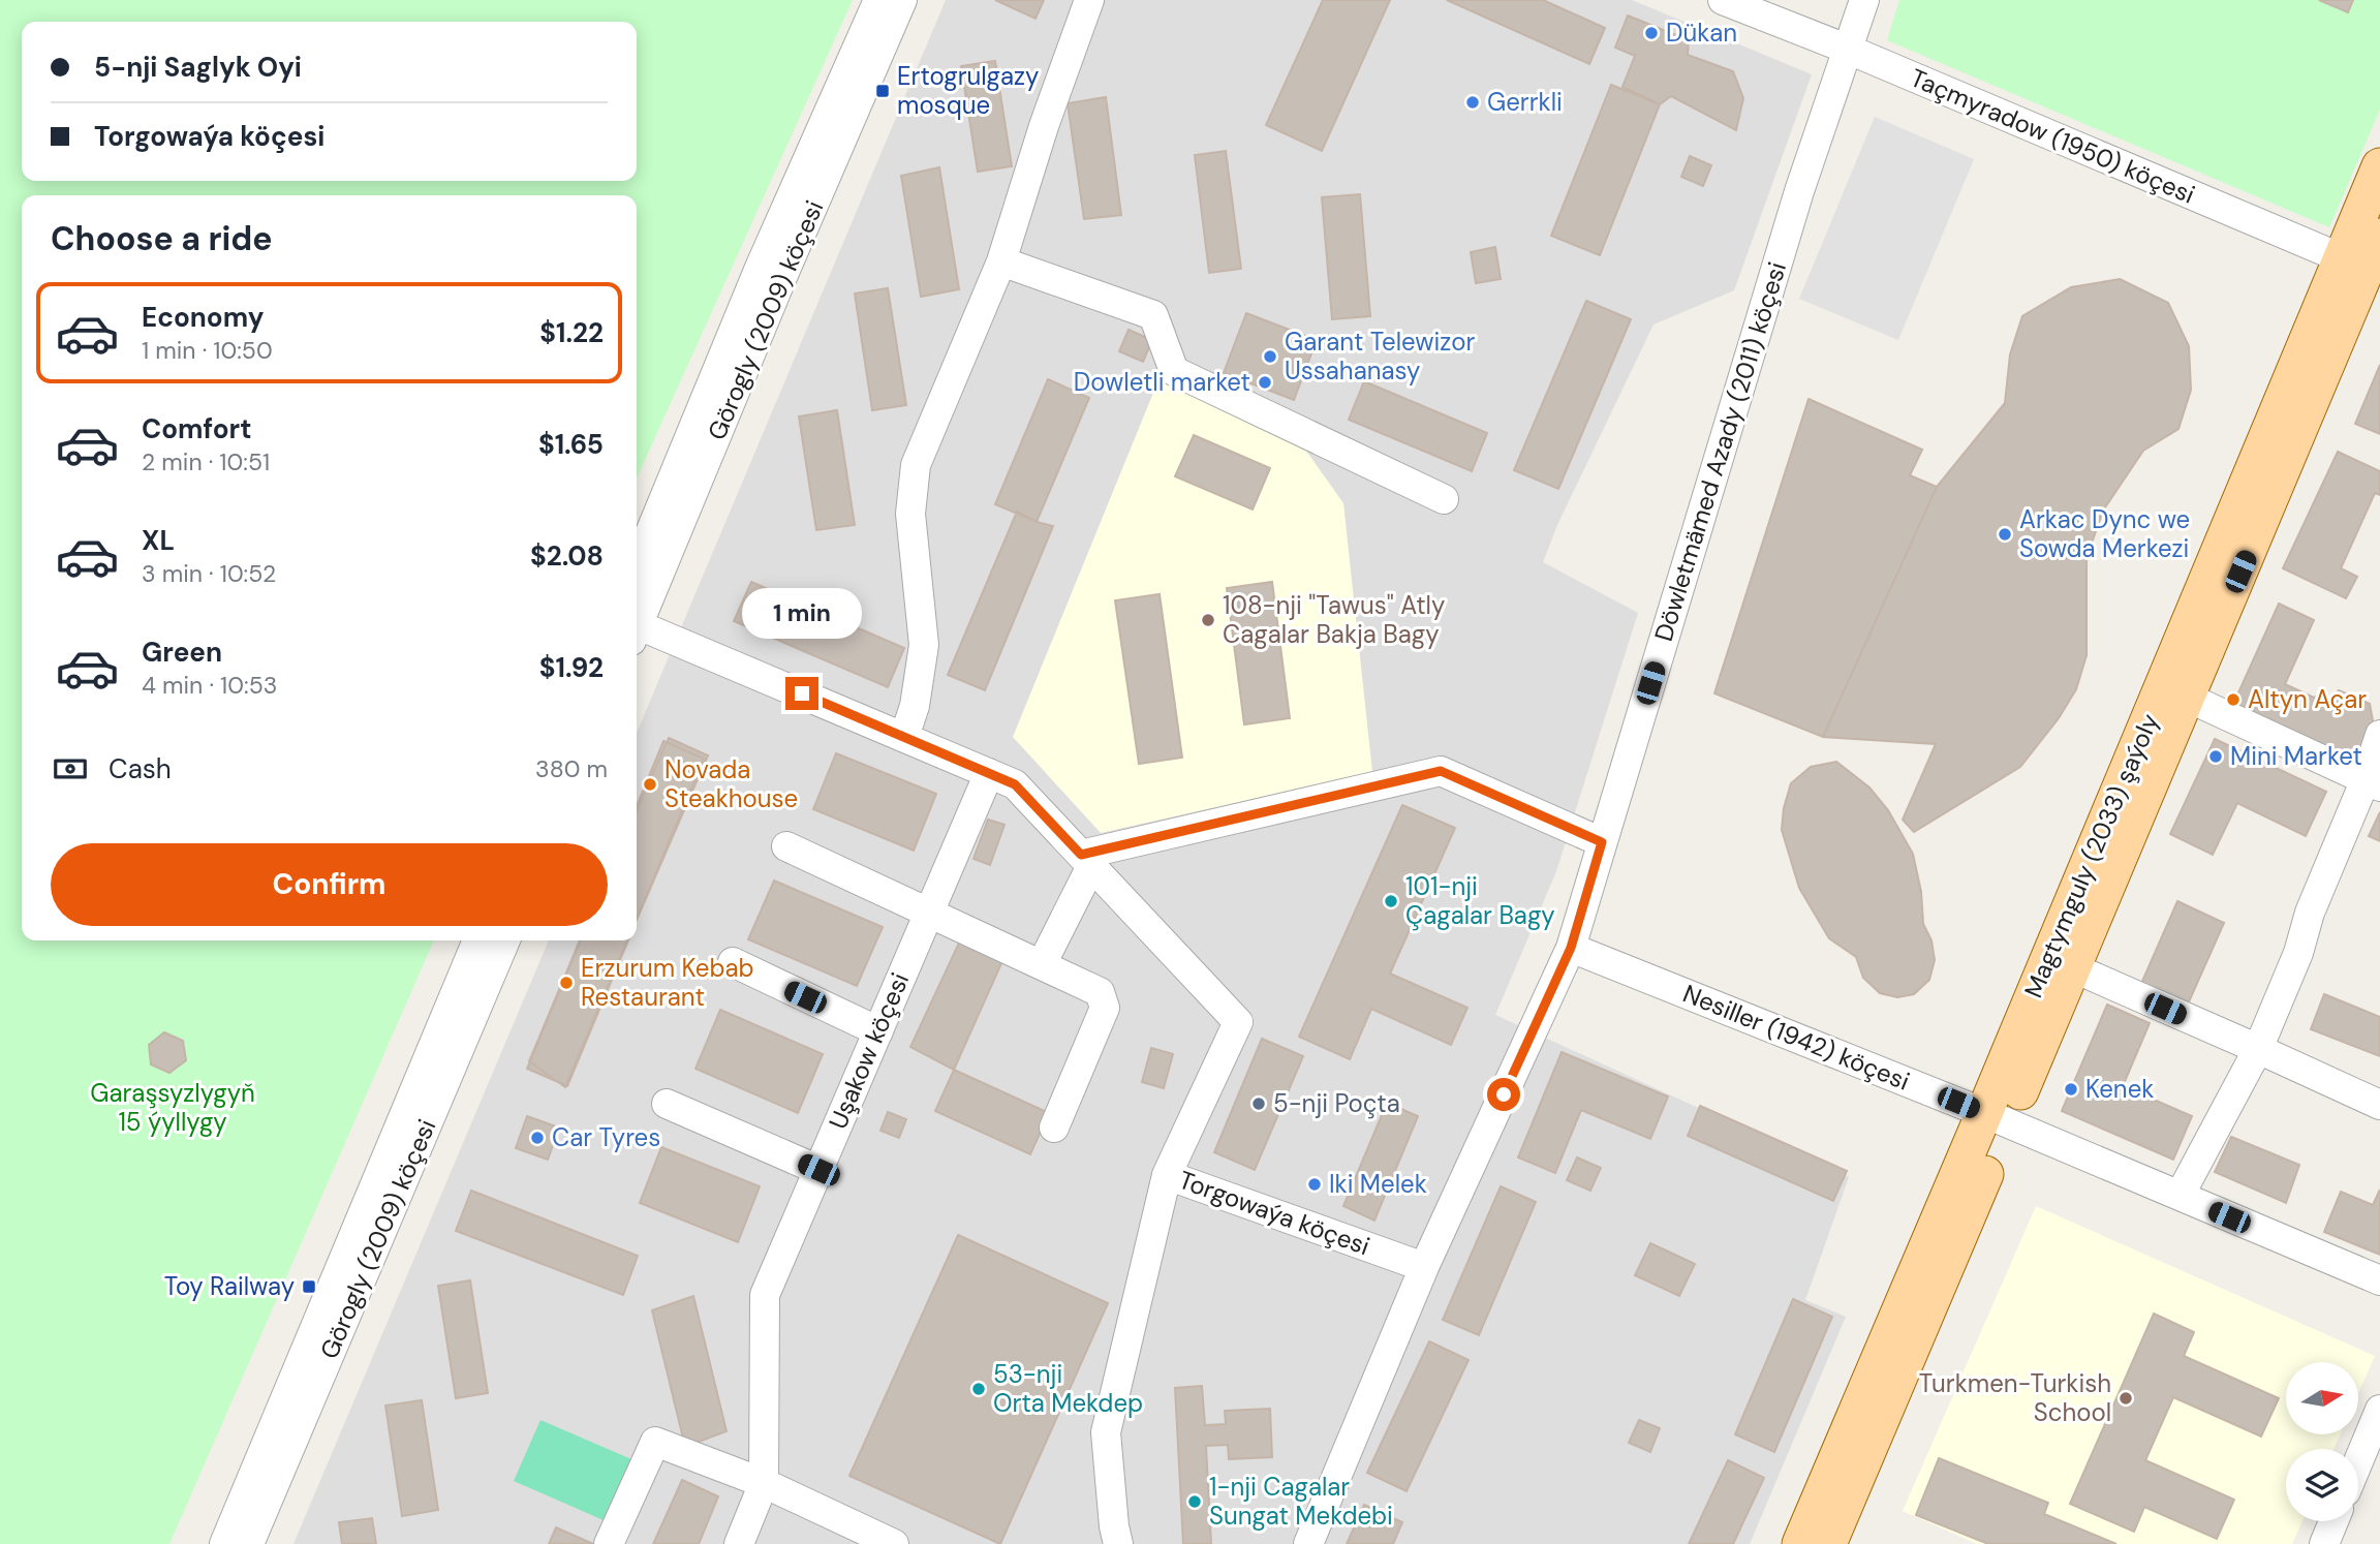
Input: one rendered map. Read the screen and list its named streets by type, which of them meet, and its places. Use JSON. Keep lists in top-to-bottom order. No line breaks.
{"streets":{"main road":["Magtymguly (2033) şaýoly"],"street":["Taçmyradow (1950) köçesi","Görogly (2009) köçesi","Döwletmämed Azady (2011) köçesi","Nesiller (1942) köçesi","Uşakow köçesi","Torgowaýa köçesi"]},"crossings":[["Taçmyradow (1950) köçesi","Döwletmämed Azady (2011) köçesi"],["Taçmyradow (1950) köçesi","Magtymguly (2033) şaýoly"],["Döwletmämed Azady (2011) köçesi","Nesiller (1942) köçesi"],["Döwletmämed Azady (2011) köçesi","Torgowaýa köçesi"],["Magtymguly (2033) şaýoly","Nesiller (1942) köçesi"],["Uşakow köçesi","Torgowaýa köçesi"]],"parks":["Garaşsyzlygyň 15 ýyllygy"],"places":{"other":["Dükan","Gerrkli","Garant Telewizor Ussahanasy","Dowletli market","Arkac Dync we Sowda Merkezi","108-nji \"Tawus\" Atly Cagalar Bakja Bagy","Altyn Açar","Mini Market","Novada Steakhouse","101-nji Çagalar Bagy","Erzurum Kebab Restaurant","Kenek","5-nji Poçta","Car Tyres","Iki Melek","53-nji Orta Mekdep","Turkmen-Turkish School","1-nji Cagalar Sungat Mekdebi"],"transit":["Ertogrulgazy mosque","Toy Railway"]},"north":"right","page":{"banner":["5-nji Saglyk Oyi","Torgowaýa köçesi"],"heading":"Choose a ride","list":[{"name":"Economy","note":"1 min · 10:50","value":"$1.22"},{"name":"Comfort","note":"2 min · 10:51","value":"$1.65"},{"name":"XL","note":"3 min · 10:52","value":"$2.08"},{"name":"Green","note":"4 min · 10:53","value":"$1.92"}],"bubble":"1 min","pay":["Cash","380 m"],"buttons":"Confirm"}}
